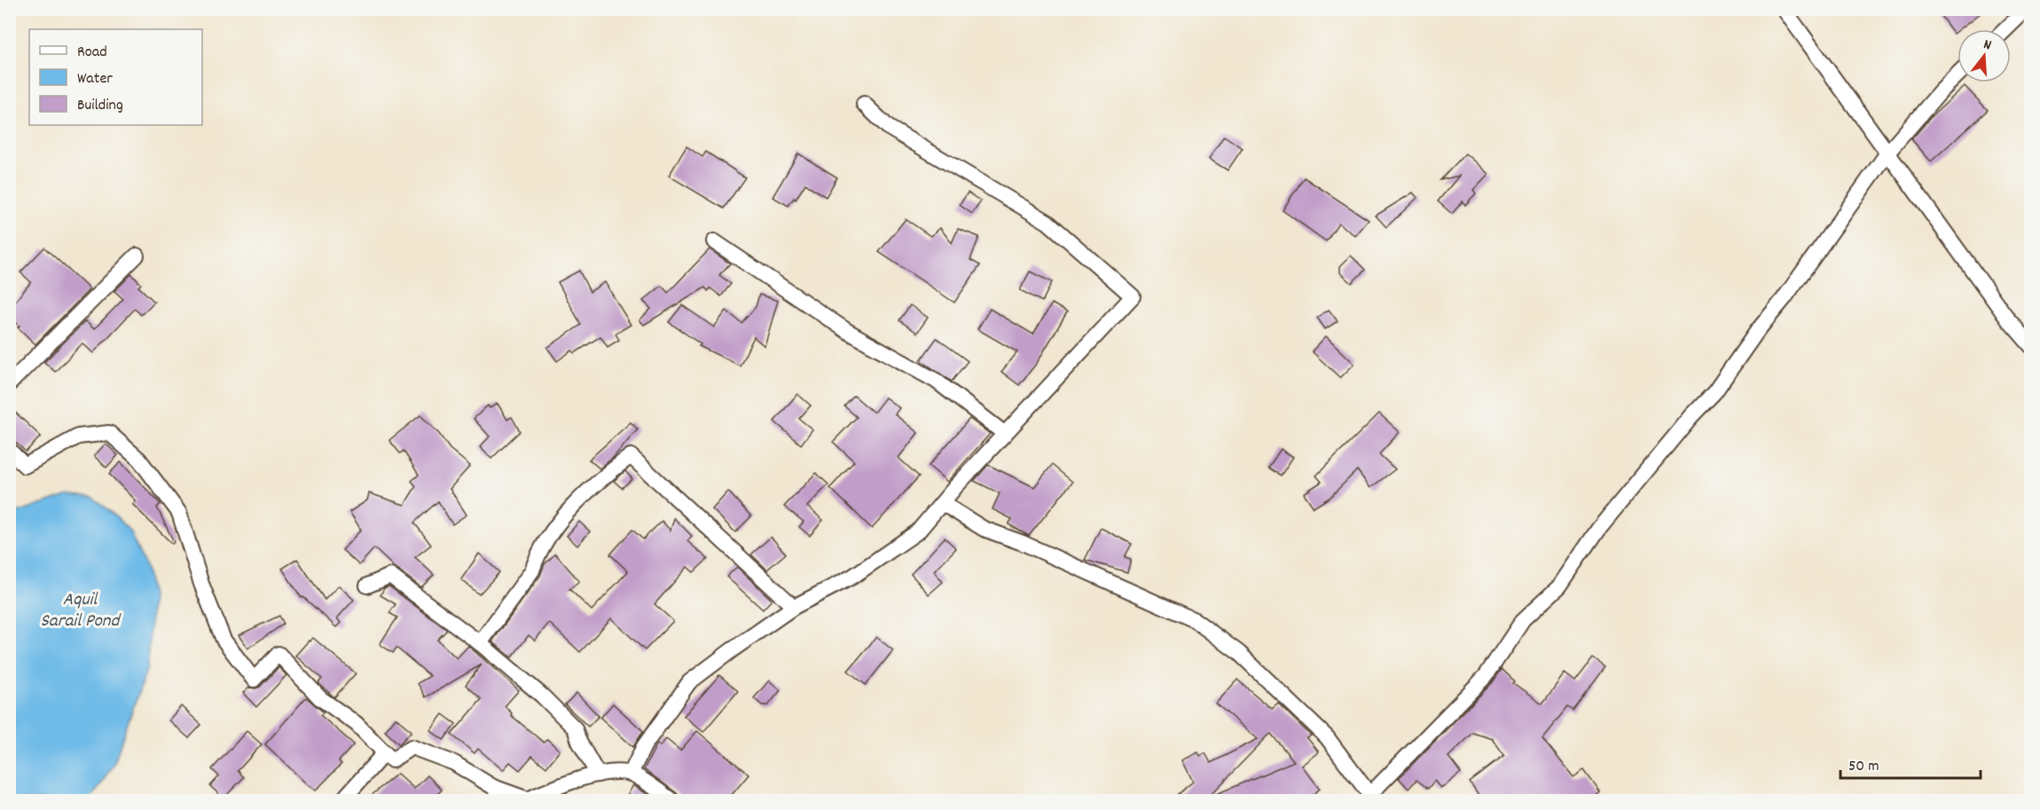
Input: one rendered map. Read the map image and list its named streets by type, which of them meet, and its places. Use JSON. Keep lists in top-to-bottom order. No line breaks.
{"water":["Aquil Sarail Pond"],"legend":["Road","Water","Building"],"scale_bar":"50 m","north":"top"}
